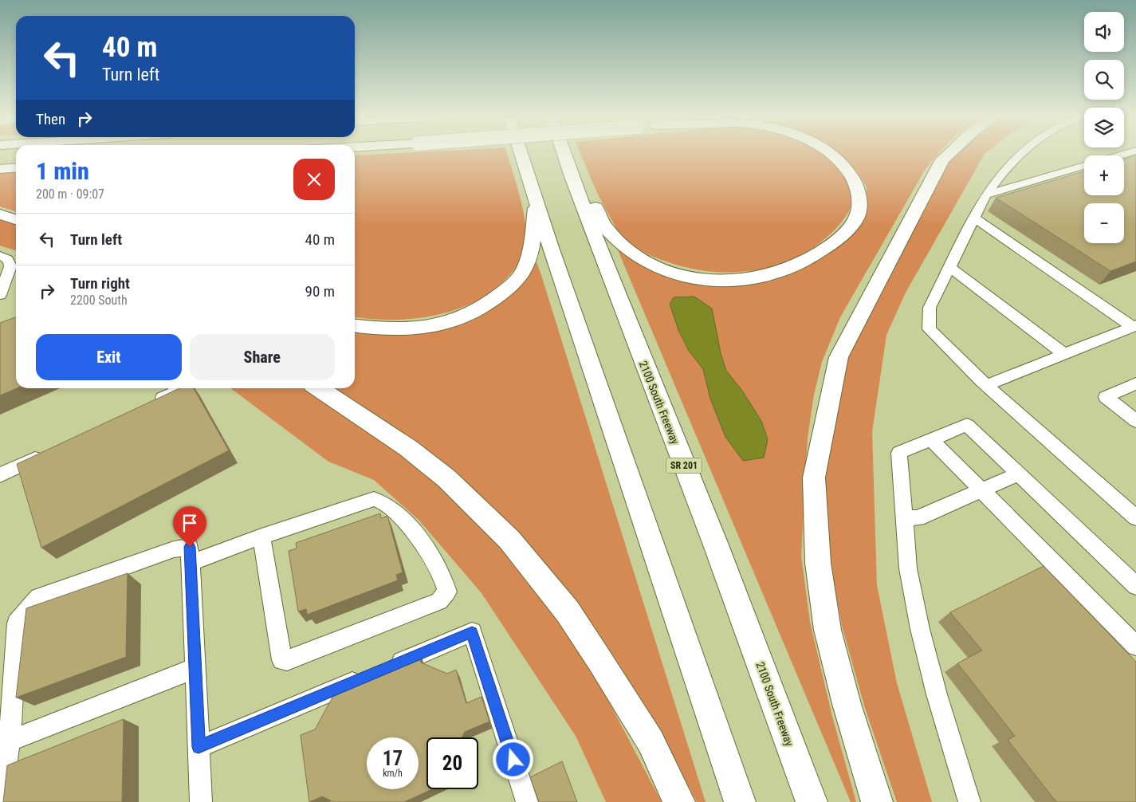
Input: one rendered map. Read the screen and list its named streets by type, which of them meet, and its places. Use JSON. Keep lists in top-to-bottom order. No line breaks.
{"streets":{"highway":["2100 South Freeway","SR 201"]},"page":{"map_buttons":["+","−"],"turn":["40 m","Turn left"],"then":"Then","heading":["1 min","200 m · 09:07"],"list":[{"name":"Turn left","value":"40 m"},{"name":"Turn right","note":"2200 South","value":"90 m"}],"buttons":["Exit","Share"],"speed":"17 km/h","limit":"20"}}
